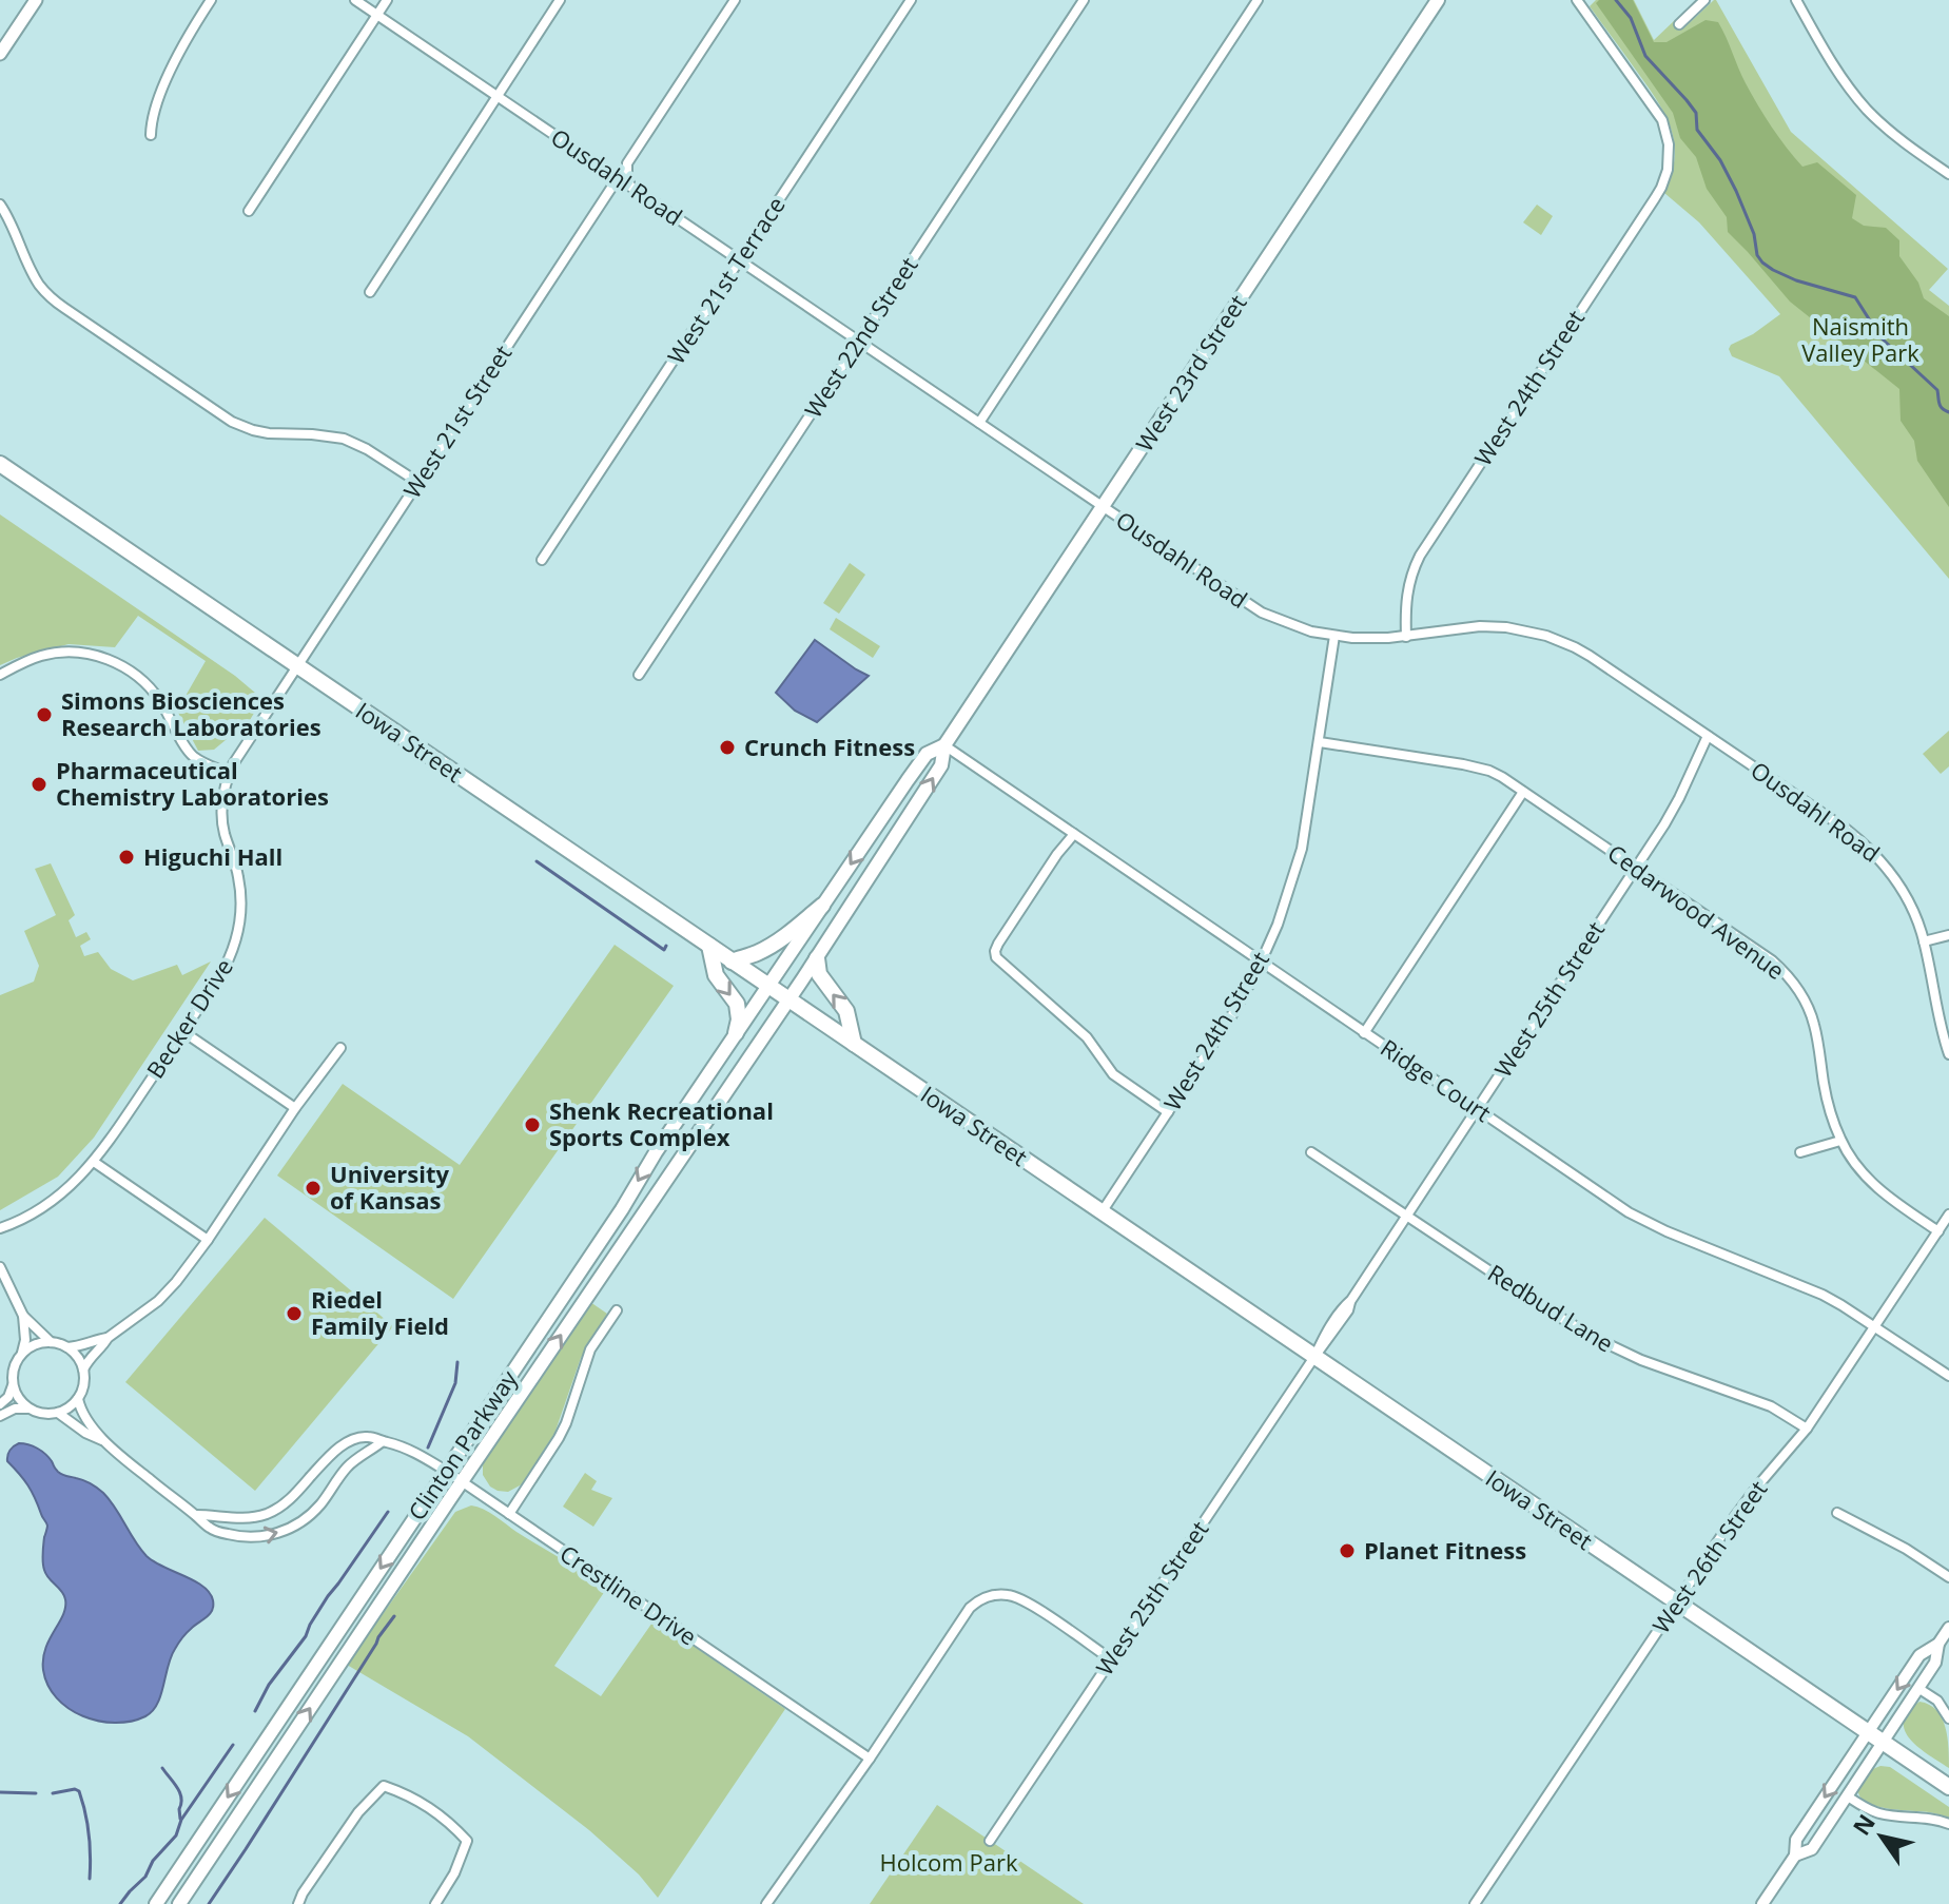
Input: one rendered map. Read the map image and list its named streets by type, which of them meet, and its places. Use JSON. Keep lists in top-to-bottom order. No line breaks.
{"streets":{"highway":["Iowa Street"],"main road":["West 23rd Street","Clinton Parkway"],"street":["Ousdahl Road","West 21st Terrace","West 22nd Street","West 24th Street","West 21st Street","Cedarwood Avenue","West 25th Street","Becker Drive","Ridge Court","Redbud Lane","West 26th Street","Crestline Drive"]},"crossings":[["Ousdahl Road","West 21st Terrace"],["Ousdahl Road","West 22nd Street"],["Ousdahl Road","West 23rd Street"],["Ousdahl Road","West 24th Street"],["Ousdahl Road","West 21st Street"],["Ousdahl Road","West 25th Street"],["West 23rd Street","Iowa Street"],["West 23rd Street","Ridge Court"],["West 23rd Street","Clinton Parkway"],["West 24th Street","Iowa Street"],["West 24th Street","Cedarwood Avenue"],["West 24th Street","Ridge Court"],["West 21st Street","Iowa Street"],["West 21st Street","Becker Drive"],["Iowa Street","West 25th Street"],["Iowa Street","Becker Drive"],["Iowa Street","Clinton Parkway"],["Iowa Street","West 26th Street"],["Cedarwood Avenue","West 25th Street"],["Cedarwood Avenue","West 26th Street"],["West 25th Street","Ridge Court"],["West 25th Street","Redbud Lane"],["Ridge Court","West 26th Street"],["Redbud Lane","West 26th Street"],["Clinton Parkway","Crestline Drive"]],"parks":["Naismith Valley Park","Holcom Park"],"places":["Simons Biosciences Research Laboratories","Crunch Fitness","Pharmaceutical Chemistry Laboratories","Higuchi Hall","Shenk Recreational Sports Complex","University of Kansas","Riedel Family Field","Planet Fitness"],"north":"top left"}
